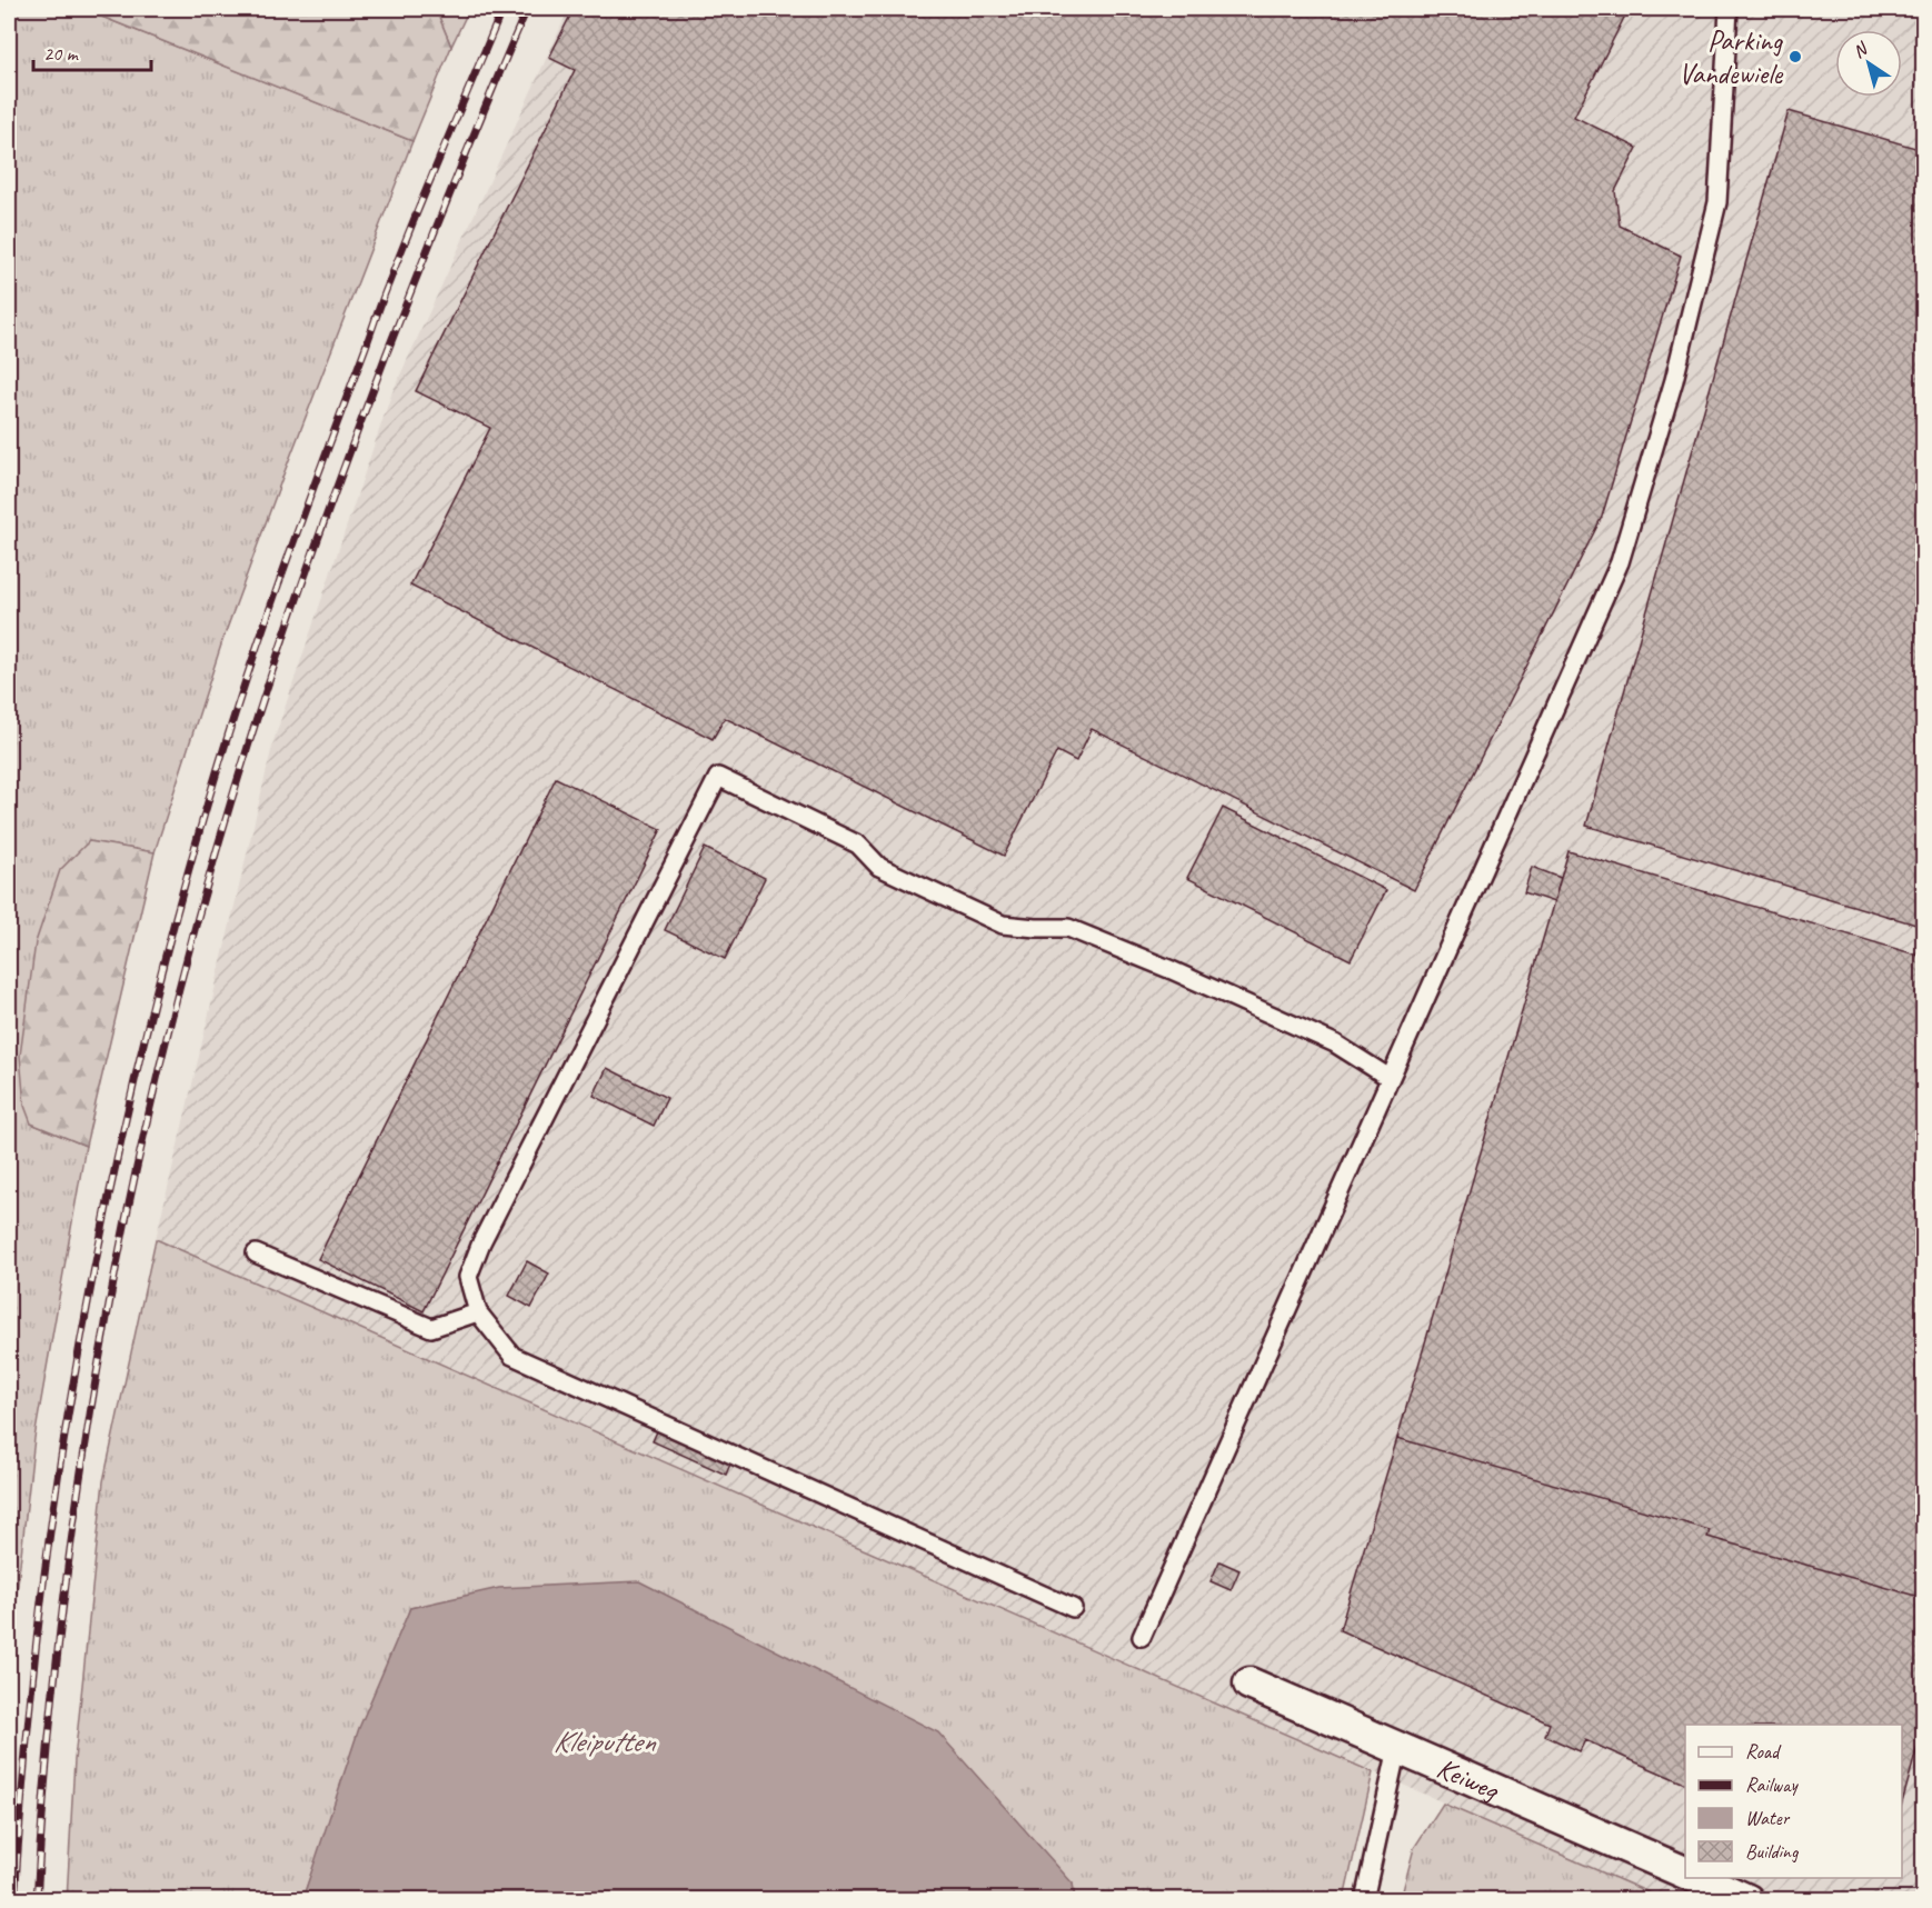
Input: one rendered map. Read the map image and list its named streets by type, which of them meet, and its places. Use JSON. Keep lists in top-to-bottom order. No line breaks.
{"streets":{"street":["Keiweg"]},"water":["Kleiputten"],"places":["Parking Vandewiele"],"legend":["Road","Railway","Water","Building"],"scale_bar":"20 m","north":"top left"}
